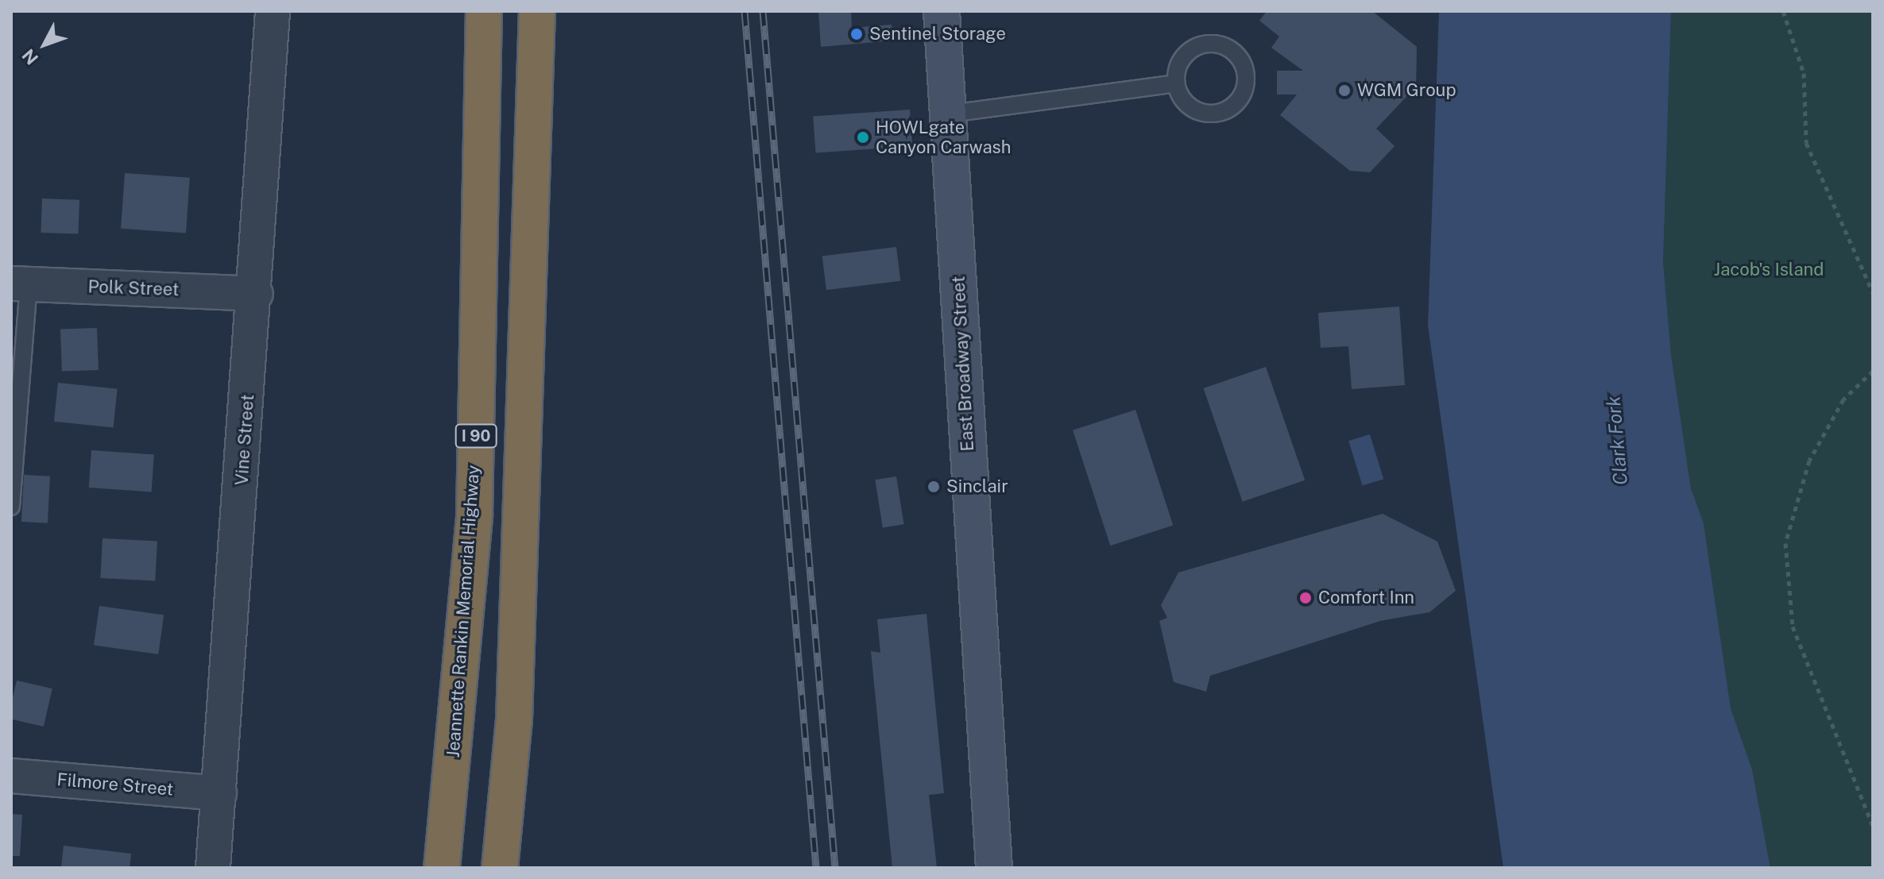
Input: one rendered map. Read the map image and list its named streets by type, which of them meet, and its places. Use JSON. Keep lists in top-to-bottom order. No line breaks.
{"streets":{"highway":["I 90","Jeannette Rankin Memorial Highway"],"main road":["East Broadway Street"],"street":["Polk Street","Vine Street","Filmore Street"]},"crossings":[["Polk Street","Vine Street"],["Vine Street","Filmore Street"]],"water":["Clark Fork"],"parks":["Jacob's Island"],"places":["Sentinel Storage","WGM Group","HOWLgate Canyon Carwash","Sinclair","Comfort Inn"],"north":"bottom left"}
